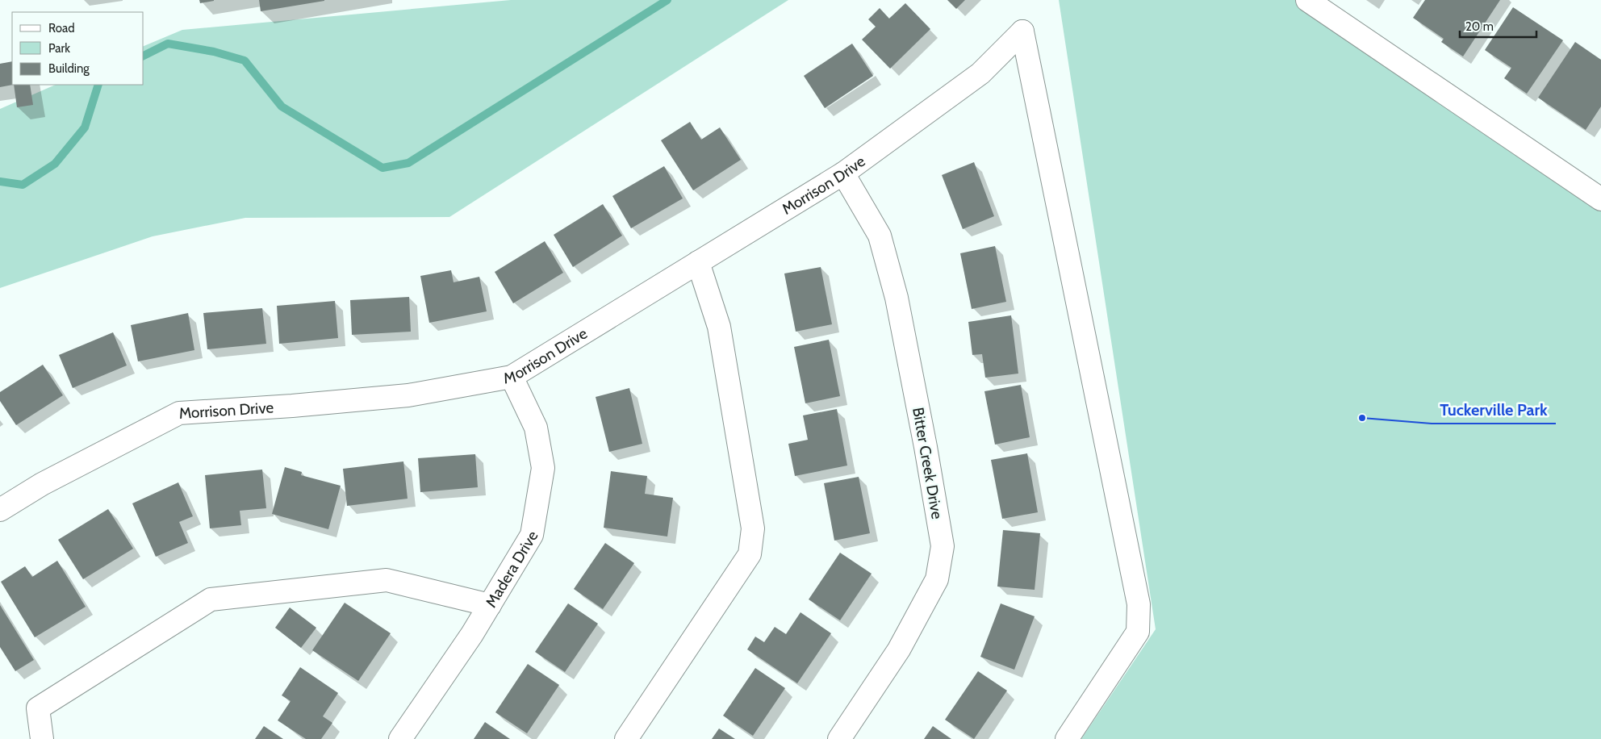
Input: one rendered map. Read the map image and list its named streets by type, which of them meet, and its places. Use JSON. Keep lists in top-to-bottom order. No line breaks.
{"streets":{"street":["Morrison Drive","Bitter Creek Drive","Madera Drive"]},"crossings":[["Morrison Drive","Bitter Creek Drive"],["Morrison Drive","Madera Drive"]],"places":["Tuckerville Park"],"legend":["Road","Park","Building"],"scale_bar":"20 m"}
